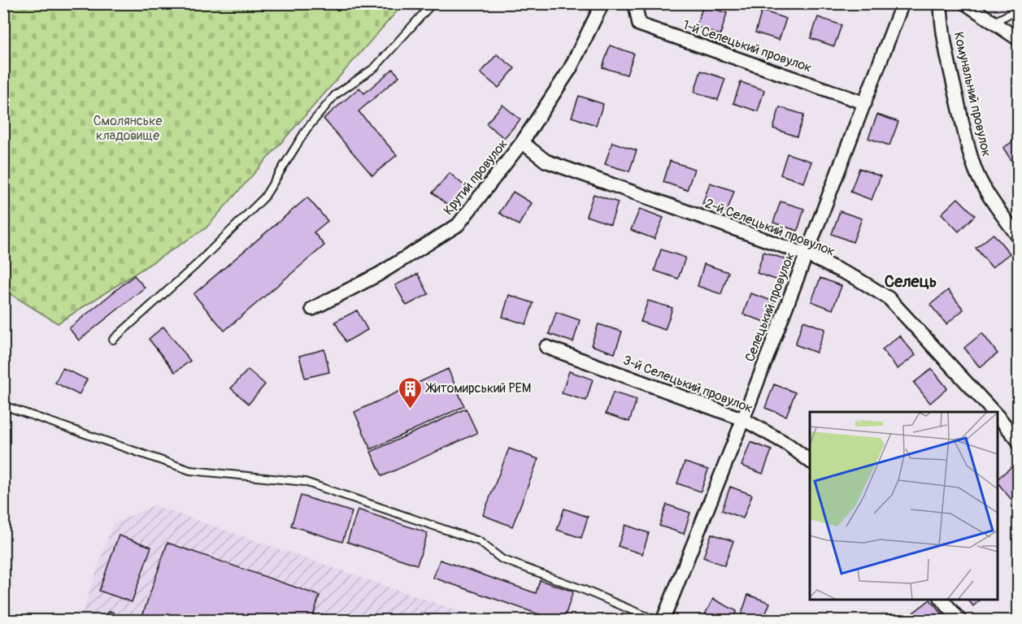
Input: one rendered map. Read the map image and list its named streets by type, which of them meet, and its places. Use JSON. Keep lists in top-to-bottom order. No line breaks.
{"streets":{"street":["1-й Селецький провулок","Комунальний провулок","Крутий провулок","2-й Селецький провулок","Селецький провулок","3-й Селецький провулок"]},"crossings":[["1-й Селецький провулок","Селецький провулок"],["Крутий провулок","2-й Селецький провулок"],["2-й Селецький провулок","Селецький провулок"],["Селецький провулок","3-й Селецький провулок"]],"districts":["Селець"],"parks":["Смолянське кладовище"],"places":{"building":["Житомирський РЕМ"]}}
